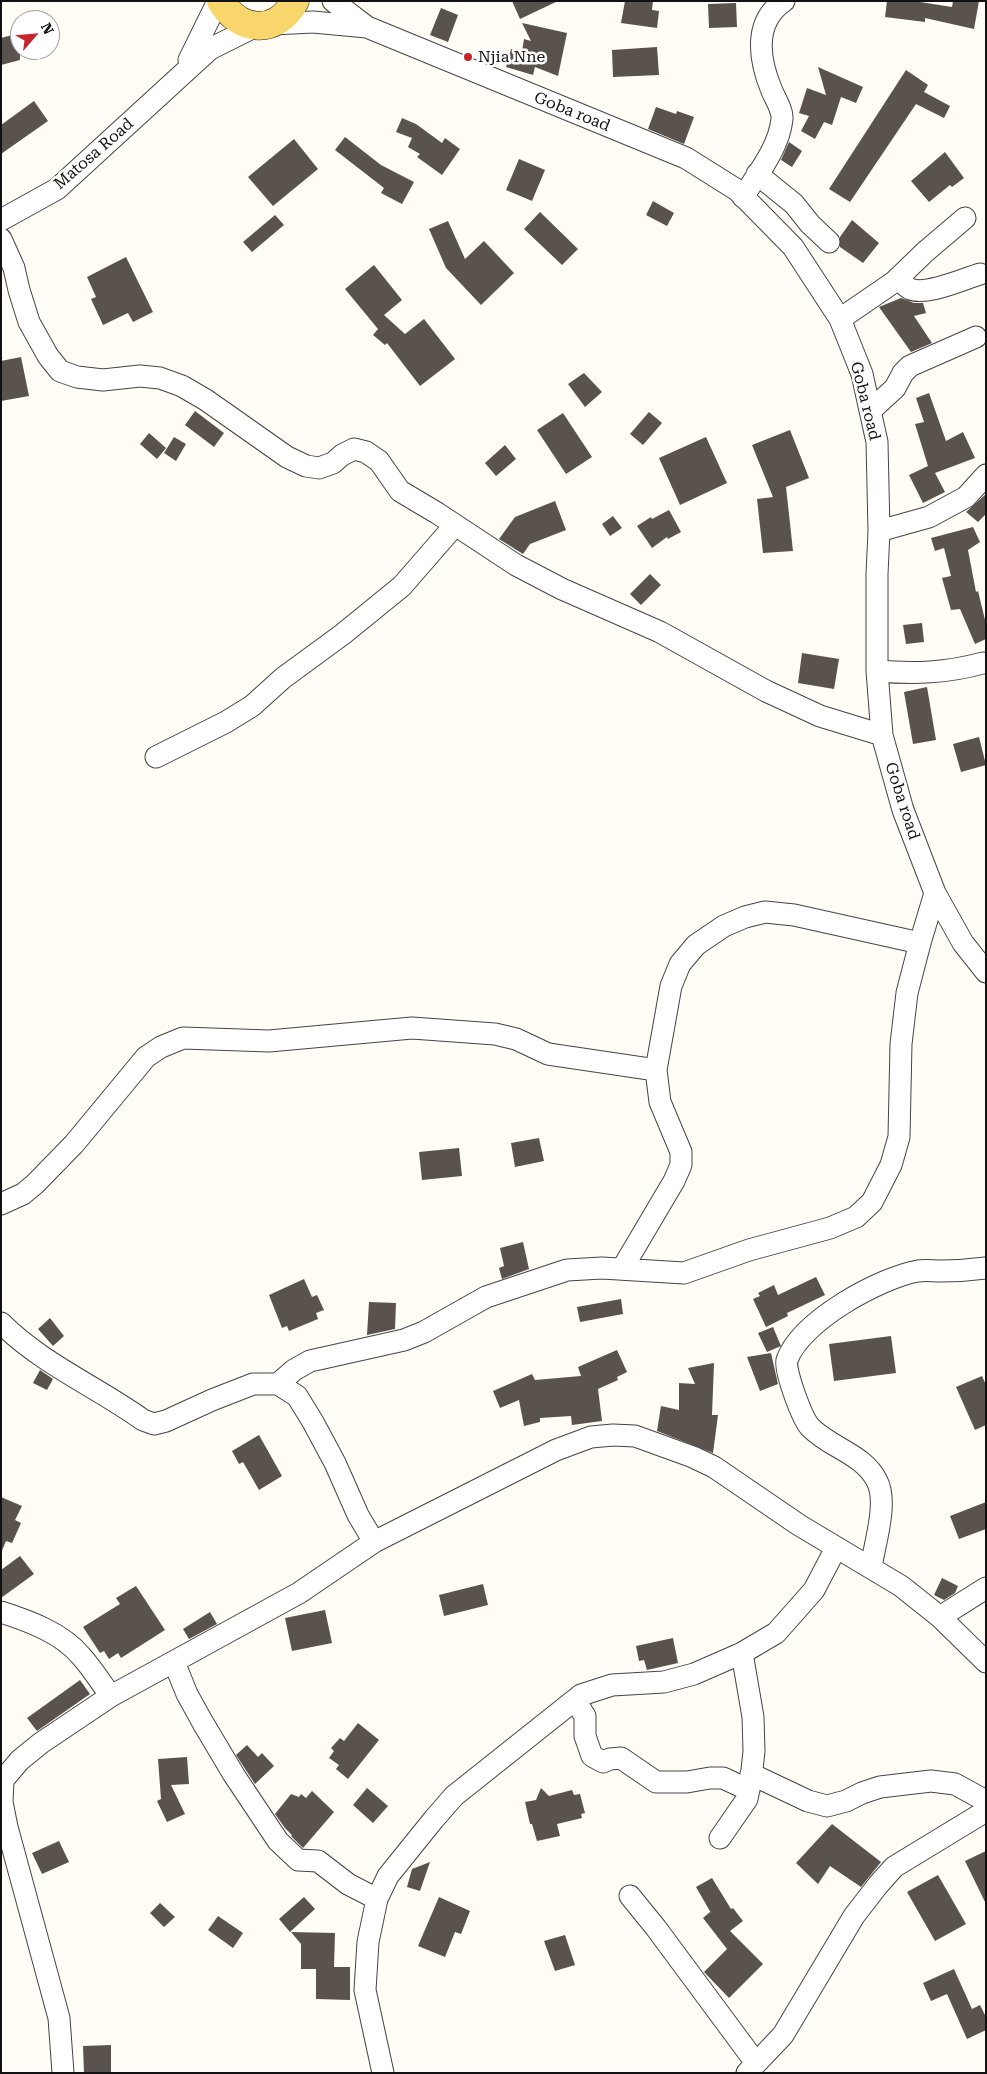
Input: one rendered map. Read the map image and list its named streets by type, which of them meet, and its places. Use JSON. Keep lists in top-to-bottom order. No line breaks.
{"streets":{"street":["Goba road","Matosa Road"]},"places":["Njia Nne"],"north":"top right"}
